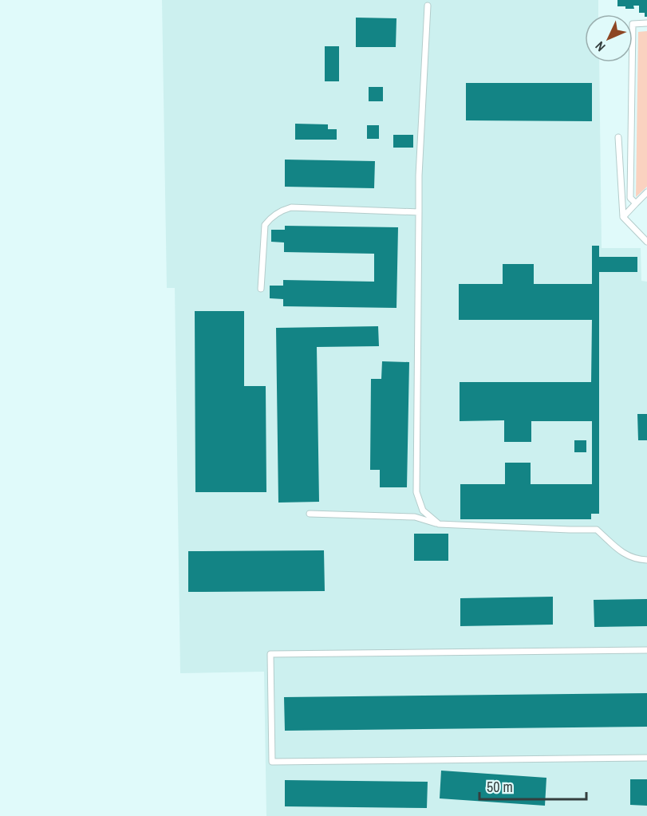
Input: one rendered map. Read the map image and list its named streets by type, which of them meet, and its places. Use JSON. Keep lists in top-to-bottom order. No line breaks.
{"scale_bar":"50 m","north":"bottom left"}
